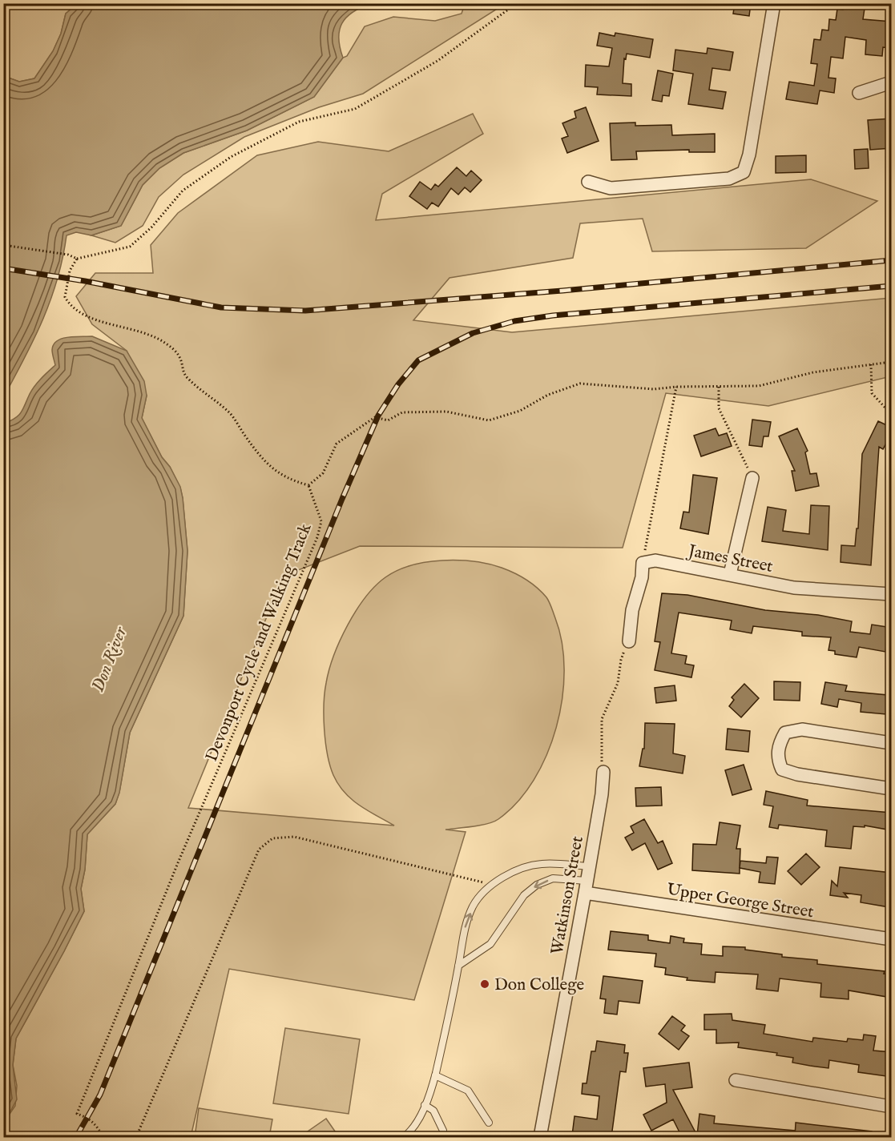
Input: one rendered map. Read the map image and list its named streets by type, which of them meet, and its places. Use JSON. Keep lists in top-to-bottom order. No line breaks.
{"streets":{"street":["James Street","Watkinson Street","Upper George Street"],"path":["Devonport Cycle and Walking Track"]},"crossings":[["Watkinson Street","Upper George Street"]],"water":["Don River"],"places":["Don College"]}
